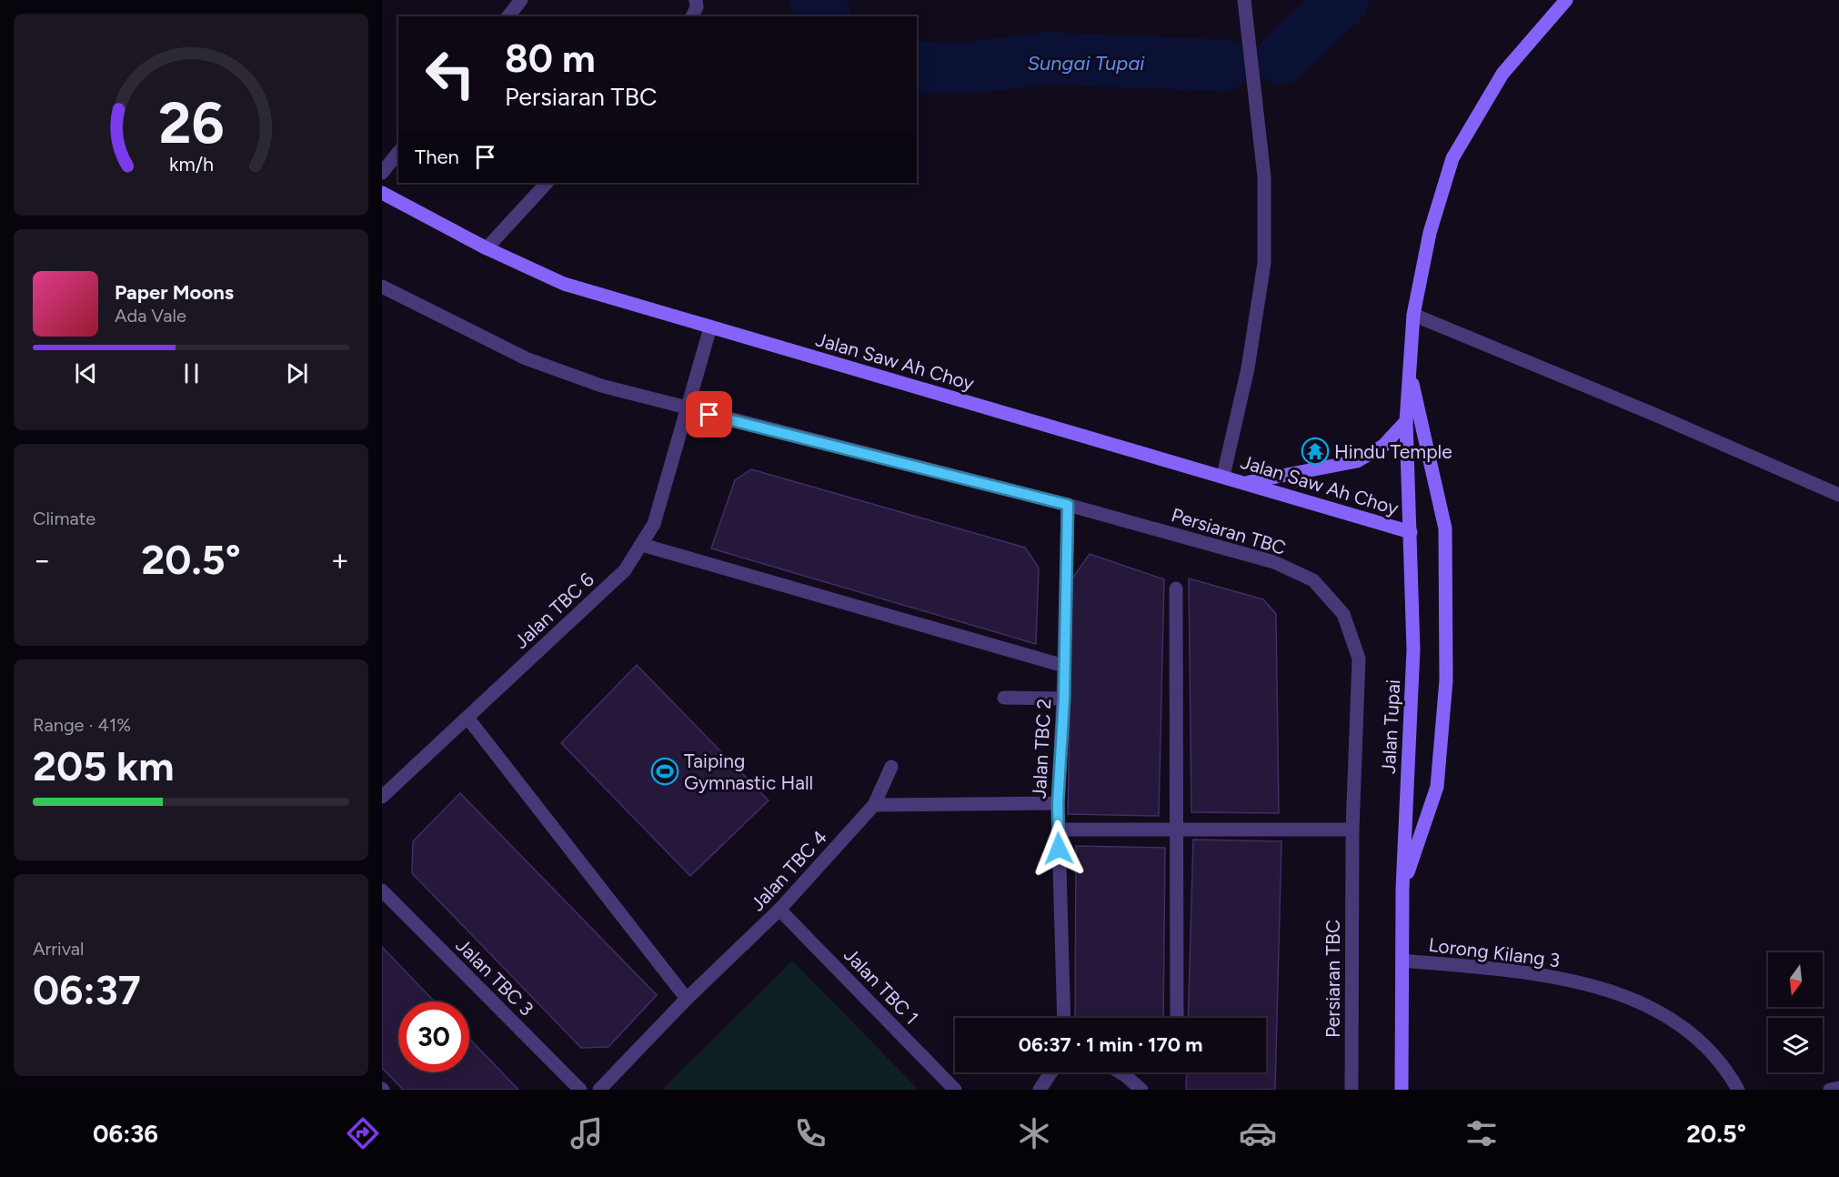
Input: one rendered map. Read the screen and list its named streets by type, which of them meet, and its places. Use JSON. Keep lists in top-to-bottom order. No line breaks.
{"streets":{"street":["Jalan Saw Ah Choy","Persiaran TBC","Jalan TBC 6","Jalan Tupai","Jalan TBC 2","Jalan TBC 4","Lorong Kilang 3","Jalan TBC 3","Jalan TBC 1"]},"crossings":[["Jalan Saw Ah Choy","Jalan TBC 6"],["Jalan Saw Ah Choy","Jalan Tupai"],["Persiaran TBC","Jalan TBC 6"],["Persiaran TBC","Jalan TBC 2"],["Jalan Tupai","Lorong Kilang 3"],["Jalan TBC 4","Jalan TBC 1"]],"water":["Sungai Tupai"],"places":{"temple":["Hindu Temple"],"sports":["Taiping Gymnastic Hall"]},"north":"bottom","page":{"turn":["80 m","Persiaran TBC"],"then":"Then","song":["Paper Moons","Ada Vale"],"tile":["Climate",["Range · 41%","205 km"],["Arrival","06:37"]],"heat":["−","20.5°","+"],"limit":"30","trip":"06:37 · 1 min · 170 m","tabs":["06:36","20.5°"],"gauge":["26","km/h"]}}
